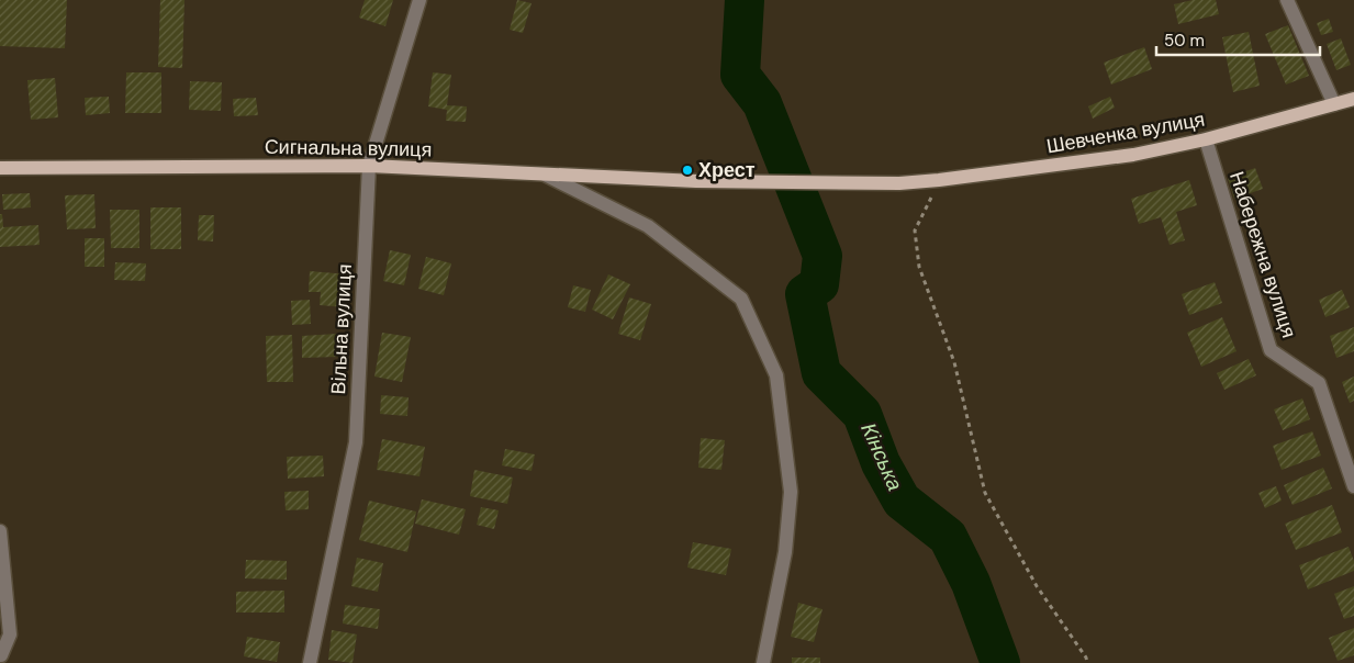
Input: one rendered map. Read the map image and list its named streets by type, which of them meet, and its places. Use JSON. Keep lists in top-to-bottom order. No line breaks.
{"streets":{"main road":["Шевченка вулиця","Сигнальна вулиця"],"street":["Набережна вулиця","Вільна вулиця"]},"crossings":[["Шевченка вулиця","Сигнальна вулиця"],["Шевченка вулиця","Набережна вулиця"],["Сигнальна вулиця","Вільна вулиця"]],"water":["Кінська"],"places":["Хрест"],"scale_bar":"50 m"}
